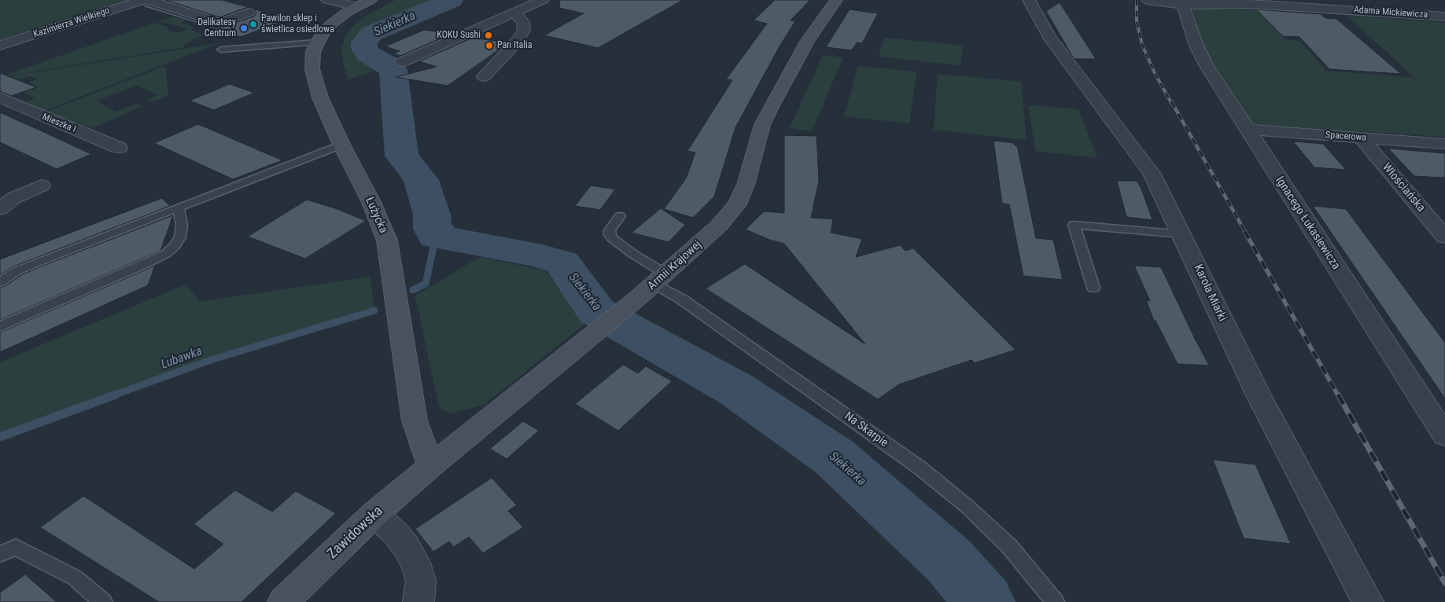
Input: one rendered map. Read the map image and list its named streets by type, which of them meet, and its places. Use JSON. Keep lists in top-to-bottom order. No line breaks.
{"streets":{"main road":["Łużycka","Armii Krajowej","Zawidowska"],"street":["Adama Mickiewicza","Kazimierza Wielkiego","Mieszka I","Spacerowa","Włościańska","Ignacego Łukasiewicza","Karola Miarki"],"lane":["Na Skarpie"]},"crossings":[["Adama Mickiewicza","Ignacego Łukasiewicza"],["Spacerowa","Włościańska"],["Spacerowa","Ignacego Łukasiewicza"],["Łużycka","Armii Krajowej"],["Łużycka","Zawidowska"],["Armii Krajowej","Na Skarpie"],["Armii Krajowej","Zawidowska"]],"water":["Siekierka","Lubawka"],"places":["Pawilon sklep i świetlica osiedlowa","Delikatesy Centrum","KOKU Sushi","Pan Italia"]}
